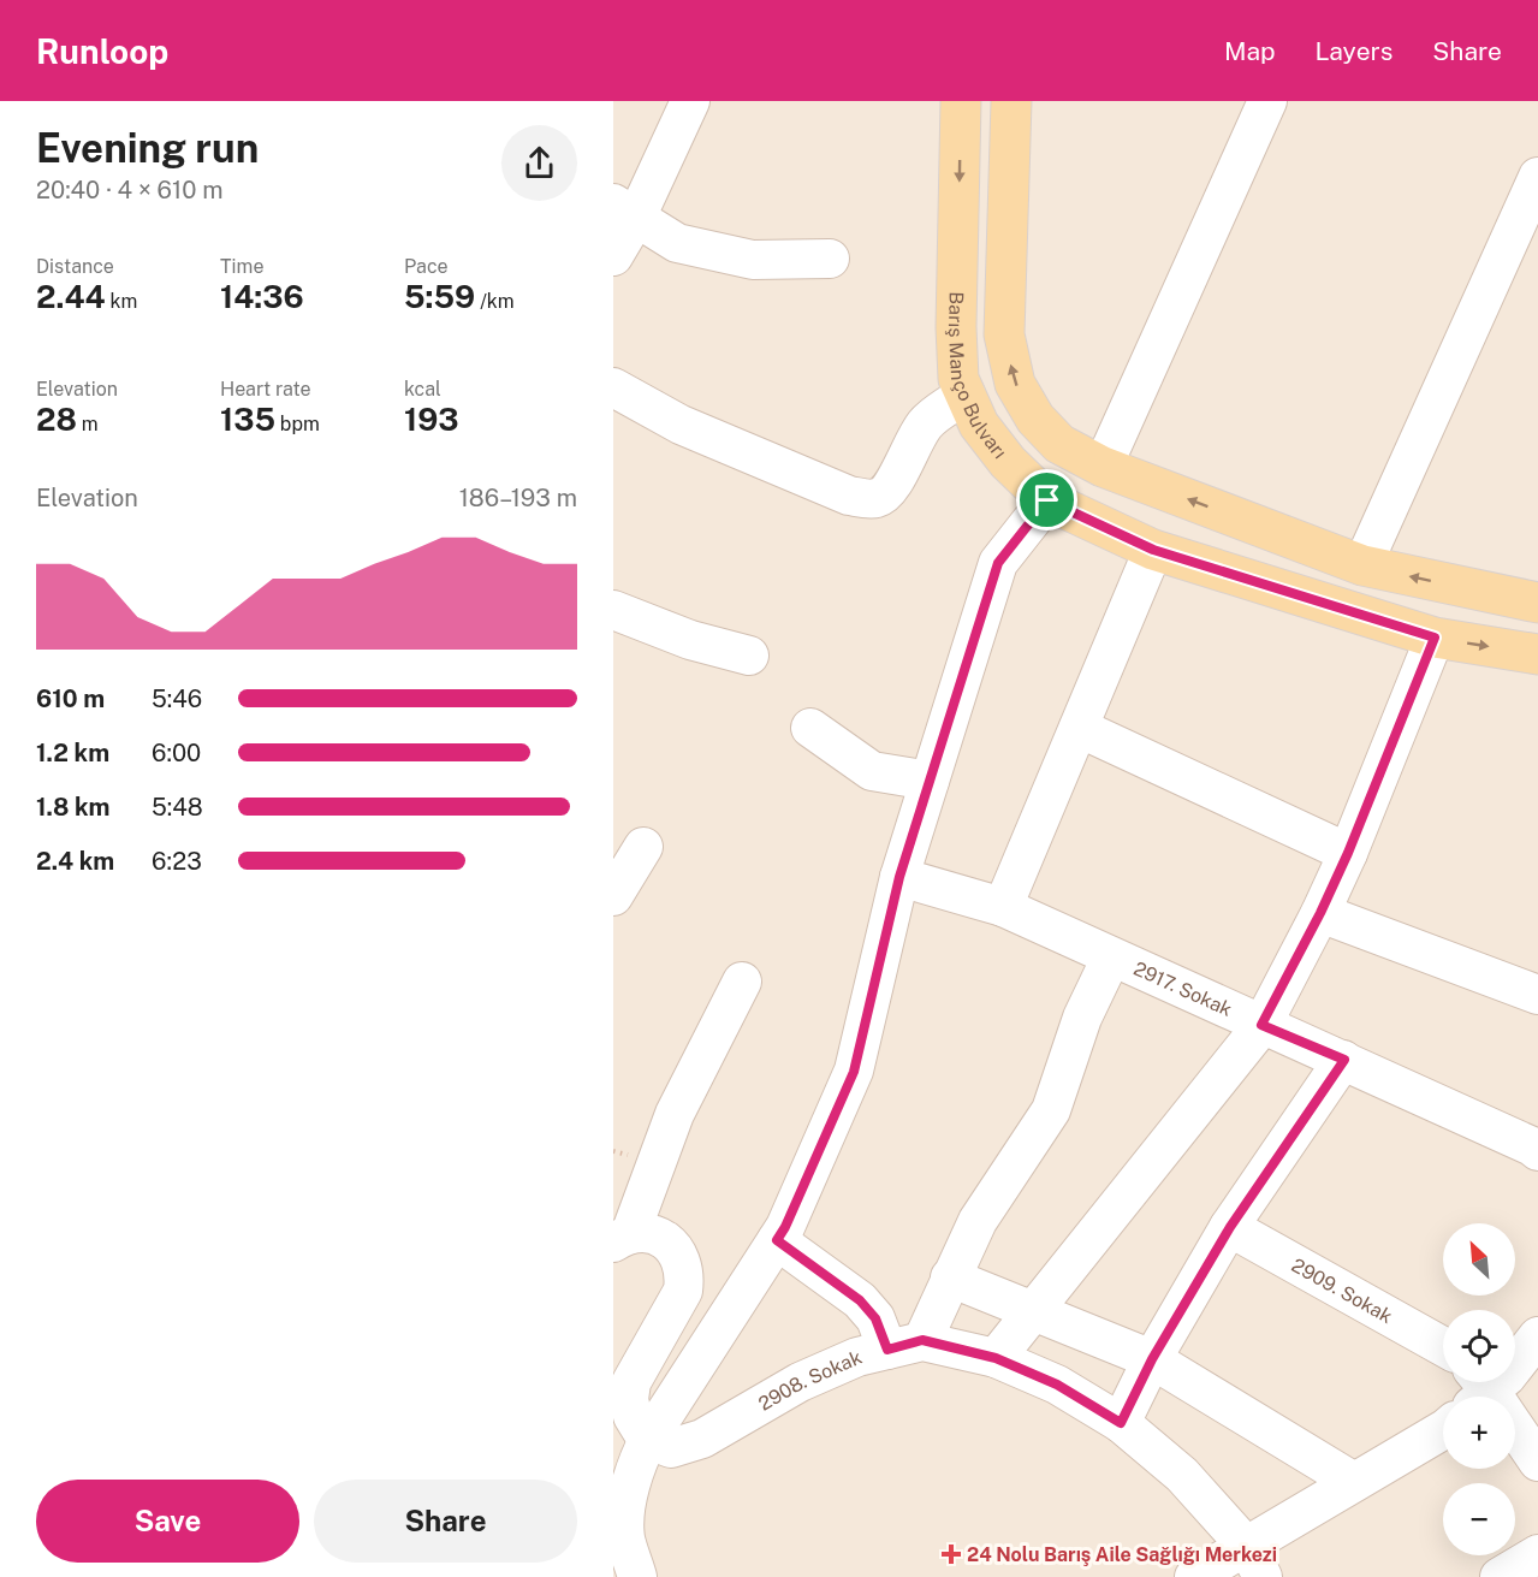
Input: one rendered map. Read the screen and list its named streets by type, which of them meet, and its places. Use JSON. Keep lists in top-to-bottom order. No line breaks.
{"streets":{"main road":["Barış Manço Bulvarı"],"street":["2917. Sokak","2909. Sokak","2908. Sokak"]},"places":{"health":["24 Nolu Barış Aile Sağlığı Merkezi"]},"north":"top left","page":{"header":"Runloop","nav":["Map","Layers","Share"],"heading":["Evening run","20:40 · 4 × 610 m"],"stats":[["Distance","2.44 km"],["Time","14:36"],["Pace","5:59 /km"],["Elevation","28 m"],["Heart rate","135 bpm"],["kcal","193"]],"chart":["Elevation","186–193 m"],"list":[{"name":"610 m","note":"5:46"},{"name":"1.2 km","note":"6:00"},{"name":"1.8 km","note":"5:48"},{"name":"2.4 km","note":"6:23"}],"map_buttons":["+","−"],"buttons":["Save","Share"]}}
